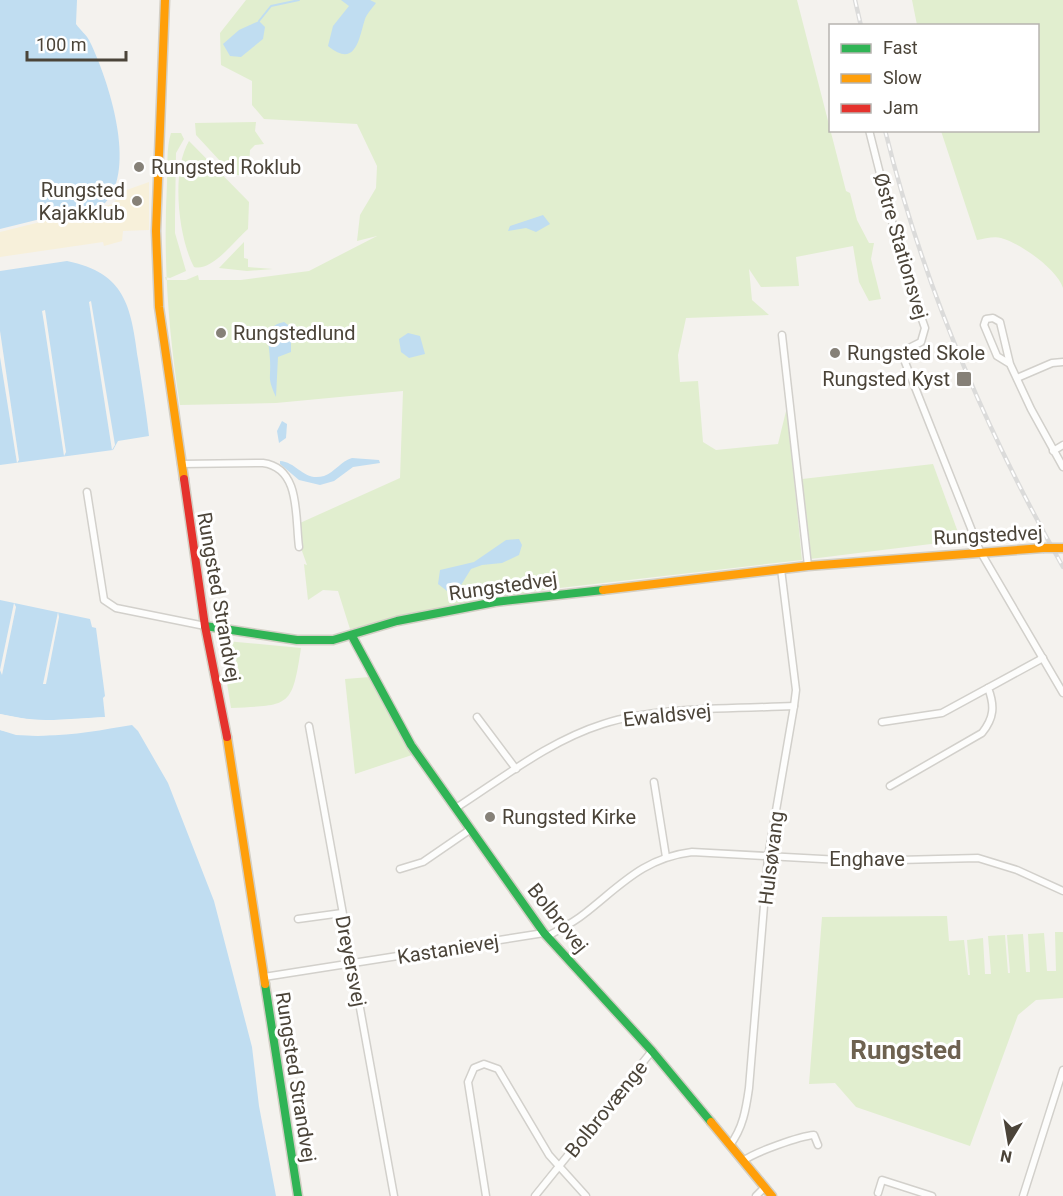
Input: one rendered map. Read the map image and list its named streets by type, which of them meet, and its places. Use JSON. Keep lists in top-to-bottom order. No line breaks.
{"streets":{"main road":["Rungstedvej","Rungsted Strandvej","Bolbrovej"],"street":["Østre Stationsvej","Ewaldsvej","Hulsøvang","Enghave","Kastanievej","Dreyersvej","Bolbrovænge"]},"crossings":[["Østre Stationsvej","Rungstedvej"],["Rungstedvej","Rungsted Strandvej"],["Rungstedvej","Hulsøvang"],["Rungstedvej","Bolbrovej"],["Rungsted Strandvej","Kastanievej"],["Ewaldsvej","Hulsøvang"],["Ewaldsvej","Bolbrovej"],["Hulsøvang","Enghave"],["Hulsøvang","Bolbrovej"],["Enghave","Bolbrovej"],["Enghave","Kastanievej"],["Bolbrovej","Kastanievej"],["Bolbrovej","Bolbrovænge"],["Kastanievej","Dreyersvej"]],"districts":["Rungsted"],"places":{"other":["Rungsted Roklub","Rungsted Kajakklub","Rungstedlund","Rungsted Skole","Rungsted Kirke"],"transit":["Rungsted Kyst"]},"legend":["Fast","Slow","Jam"],"scale_bar":"100 m","north":"bottom"}
